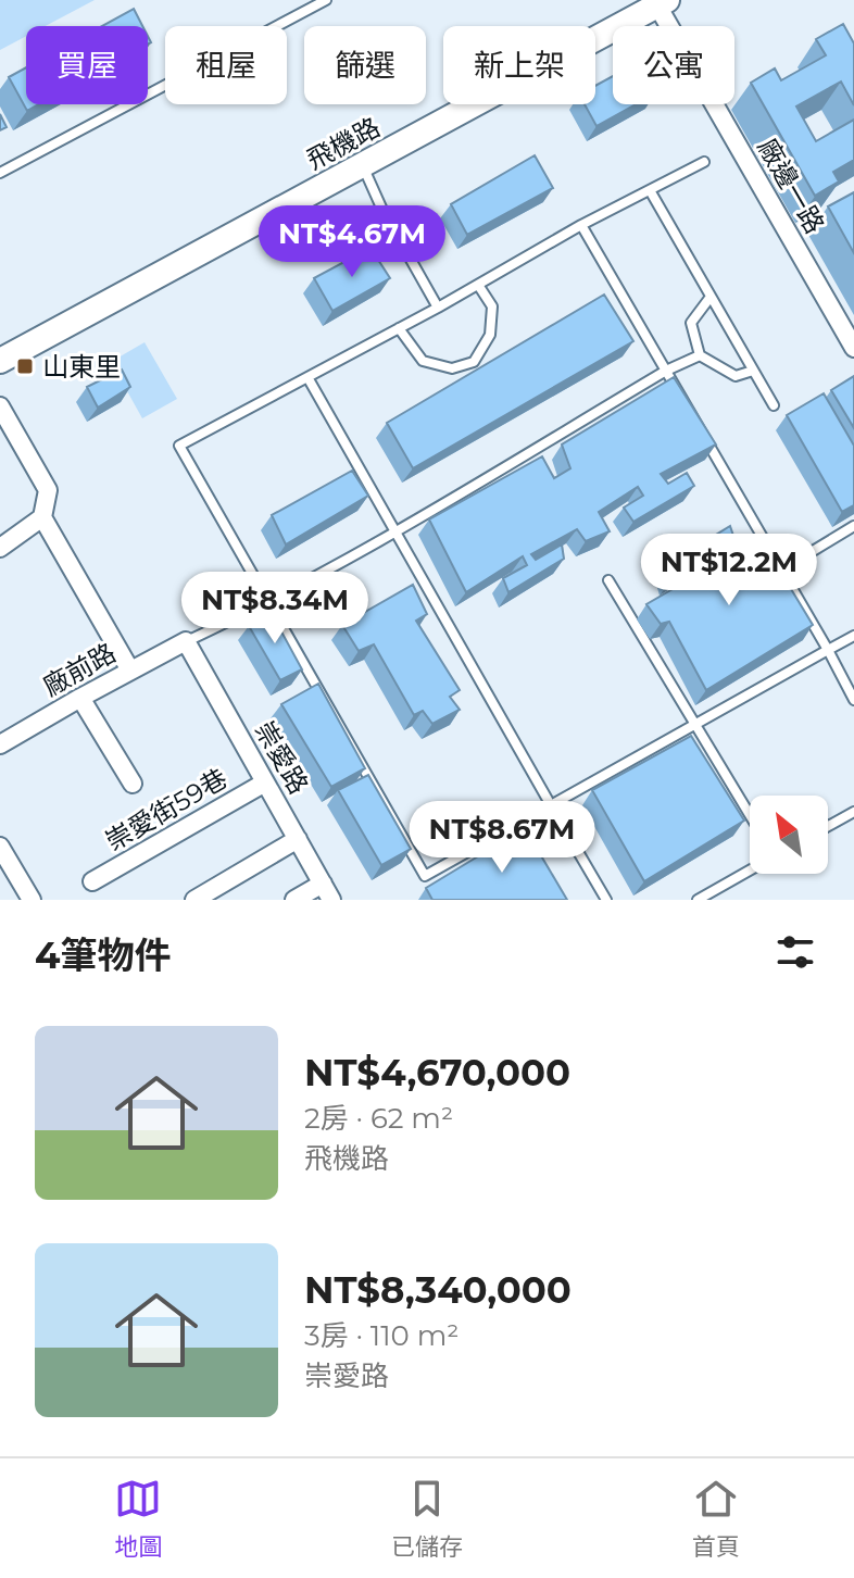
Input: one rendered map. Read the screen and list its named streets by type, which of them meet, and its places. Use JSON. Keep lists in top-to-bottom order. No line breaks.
{"streets":{"street":["飛機路","廠邊一路","廠前路","崇愛路","崇愛街59巷"]},"crossings":[["飛機路","廠邊一路"],["廠前路","崇愛路"],["崇愛路","崇愛街59巷"]],"places":{"transit":["山東里"]},"north":"top left","page":{"chip":["買屋","租屋","篩選","新上架","公寓"],"price":["NT$4.67M","NT$12.2M","NT$8.34M","NT$8.67M"],"heading":"4筆物件","list":[{"name":"NT$4,670,000","note":"2房 · 62 m² · 飛機路"},{"name":"NT$8,340,000","note":"3房 · 110 m² · 崇愛路"}],"tabs":["地圖","已儲存","首頁"]}}
